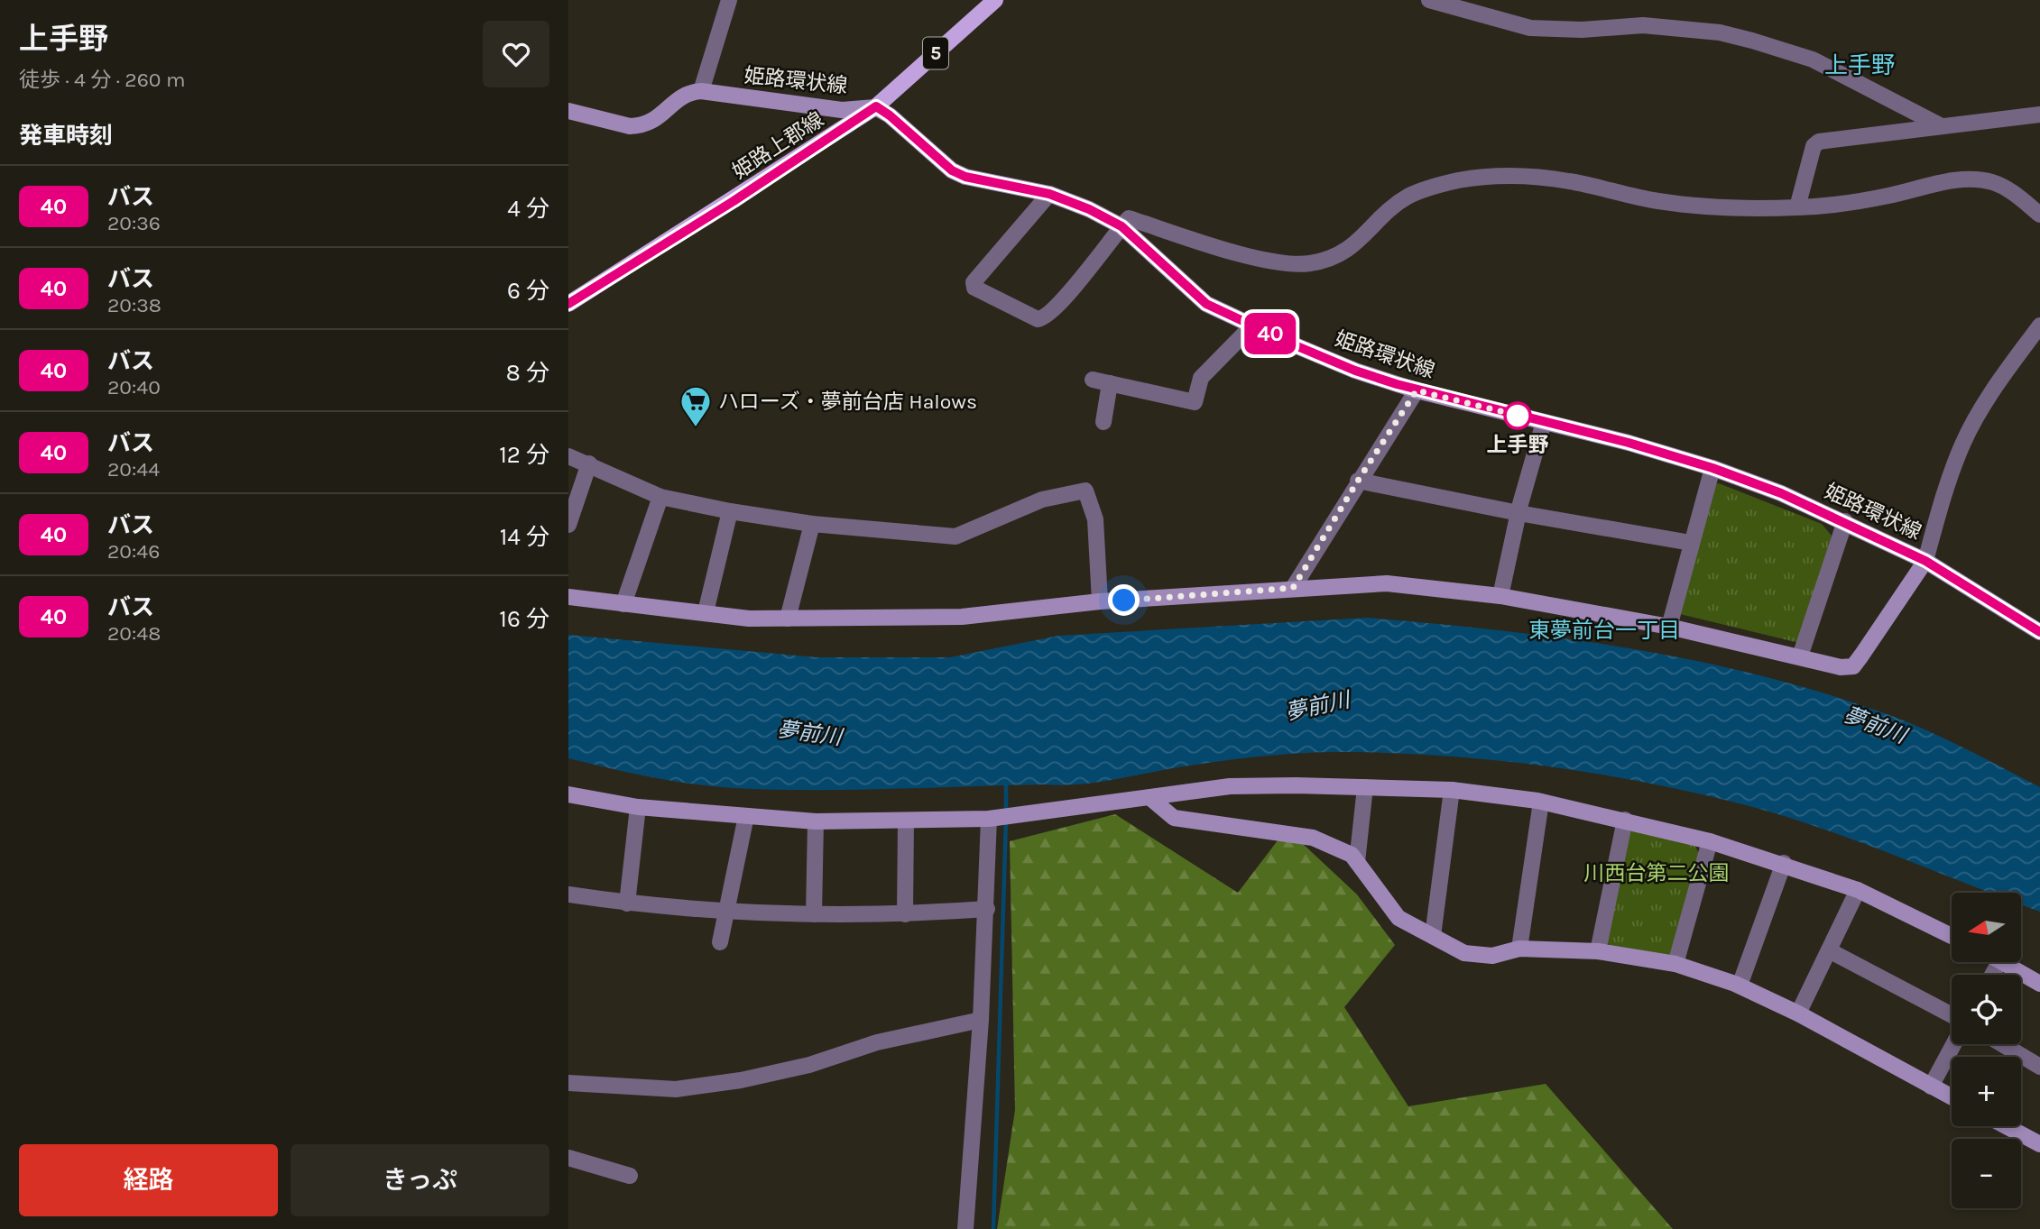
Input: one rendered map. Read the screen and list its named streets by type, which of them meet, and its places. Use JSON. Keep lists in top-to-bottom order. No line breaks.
{"streets":{"main road":["5","姫路上郡線"],"street":["姫路環状線"]},"crossings":[["姫路環状線","姫路上郡線"]],"districts":["上手野","東夢前台一丁目"],"water":["夢前川"],"parks":["川西台第二公園"],"places":{"other":["上手野"],"supermarket":["ハローズ・夢前台店 Halows"]},"lines":["bus line 40"],"north":"left","page":{"heading":[["上手野","徒歩 · 4 分 · 260 m"],"発車時刻"],"on_map":"40","list":[{"mark":"40","name":"バス","note":"20:36","value":"4 分"},{"mark":"40","name":"バス","note":"20:38","value":"6 分"},{"mark":"40","name":"バス","note":"20:40","value":"8 分"},{"mark":"40","name":"バス","note":"20:44","value":"12 分"},{"mark":"40","name":"バス","note":"20:46","value":"14 分"},{"mark":"40","name":"バス","note":"20:48","value":"16 分"}],"map_buttons":["+","−"],"buttons":["経路","きっぷ"]}}
